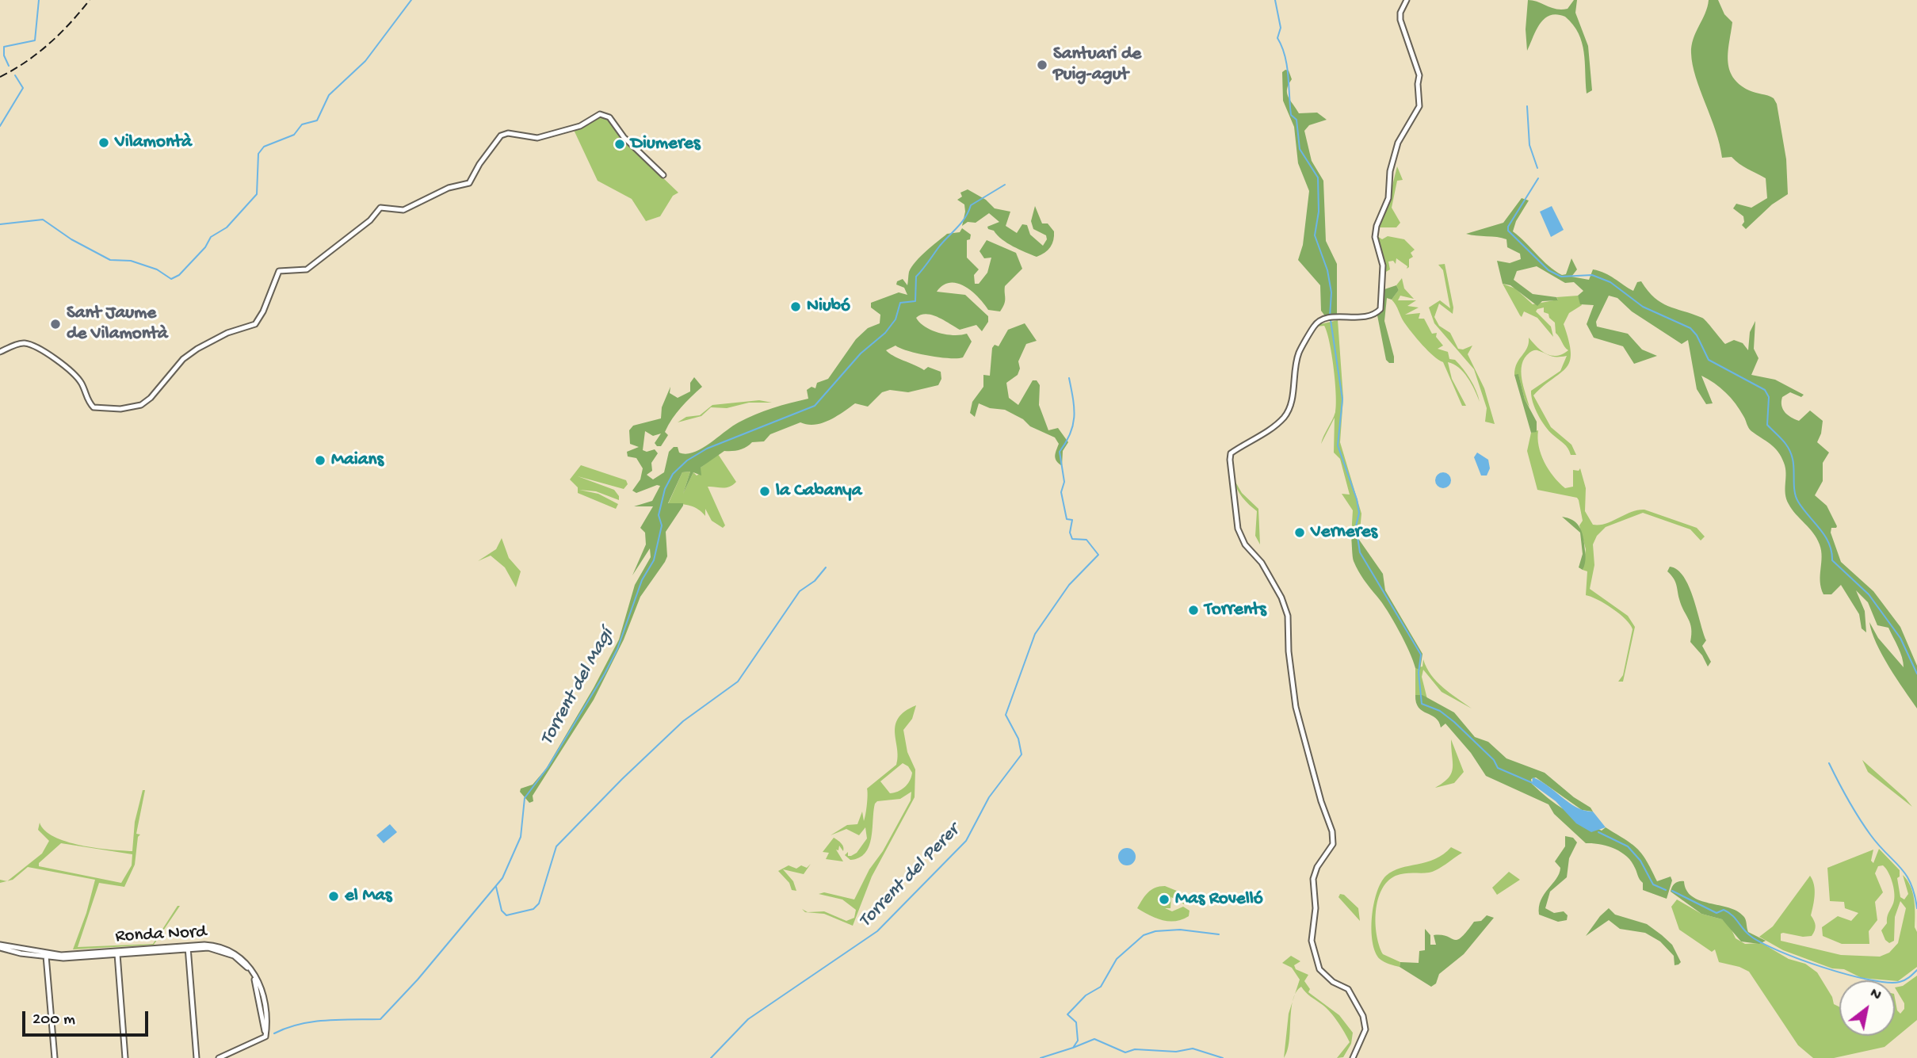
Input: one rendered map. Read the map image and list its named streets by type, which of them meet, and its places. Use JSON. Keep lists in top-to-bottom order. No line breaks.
{"streets":{"street":["Ronda Nord"]},"water":["Torrent del Magí","Torrent del Perer"],"places":["Santuari de Puig-agut","Vilamontà","Diumeres","Niubó","Sant Jaume de Vilamontà","Maians","la Cabanya","Verneres","Torrents","el Mas","Mas Rovelló"],"scale_bar":"200 m","north":"top right"}
